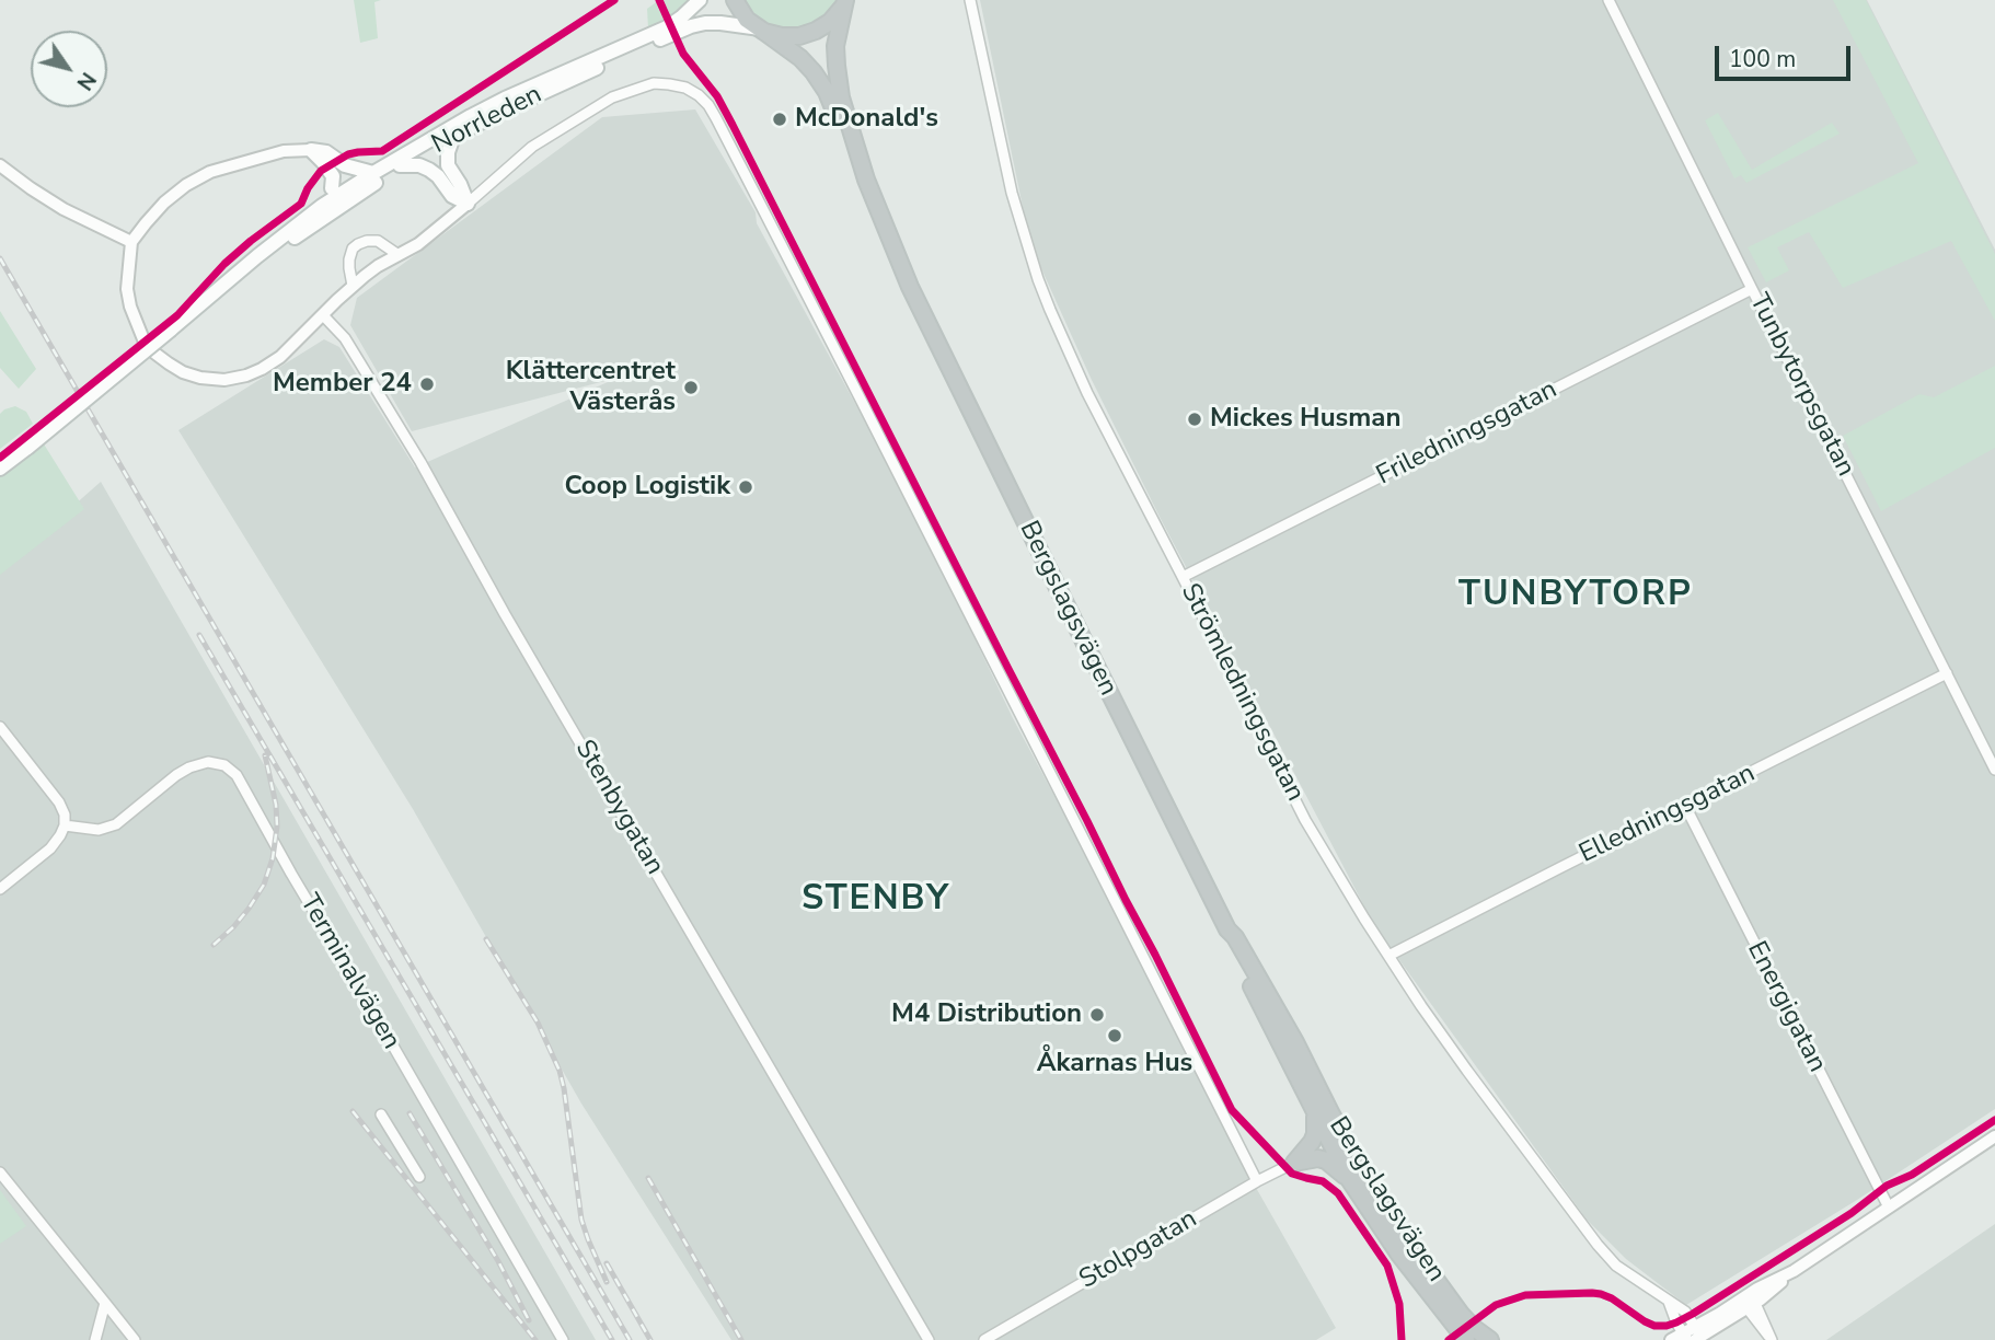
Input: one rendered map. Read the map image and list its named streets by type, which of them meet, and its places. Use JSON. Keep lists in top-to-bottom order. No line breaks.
{"streets":{"highway":["Bergslagsvägen"],"main road":["Norrleden"],"street":["Tunbytorpsgatan","Friledningsgatan","Strömledningsgatan","Stenbygatan","Elledningsgatan","Terminalvägen","Energigatan","Stolpgatan"]},"crossings":[["Norrleden","Bergslagsvägen"],["Tunbytorpsgatan","Friledningsgatan"],["Tunbytorpsgatan","Elledningsgatan"],["Friledningsgatan","Strömledningsgatan"],["Strömledningsgatan","Elledningsgatan"],["Elledningsgatan","Energigatan"]],"districts":["TUNBYTORP","STENBY"],"places":["McDonald's","Member 24","Klättercentret Västerås","Mickes Husman","Coop Logistik","M4 Distribution","Åkarnas Hus"],"scale_bar":"100 m","north":"bottom right"}
